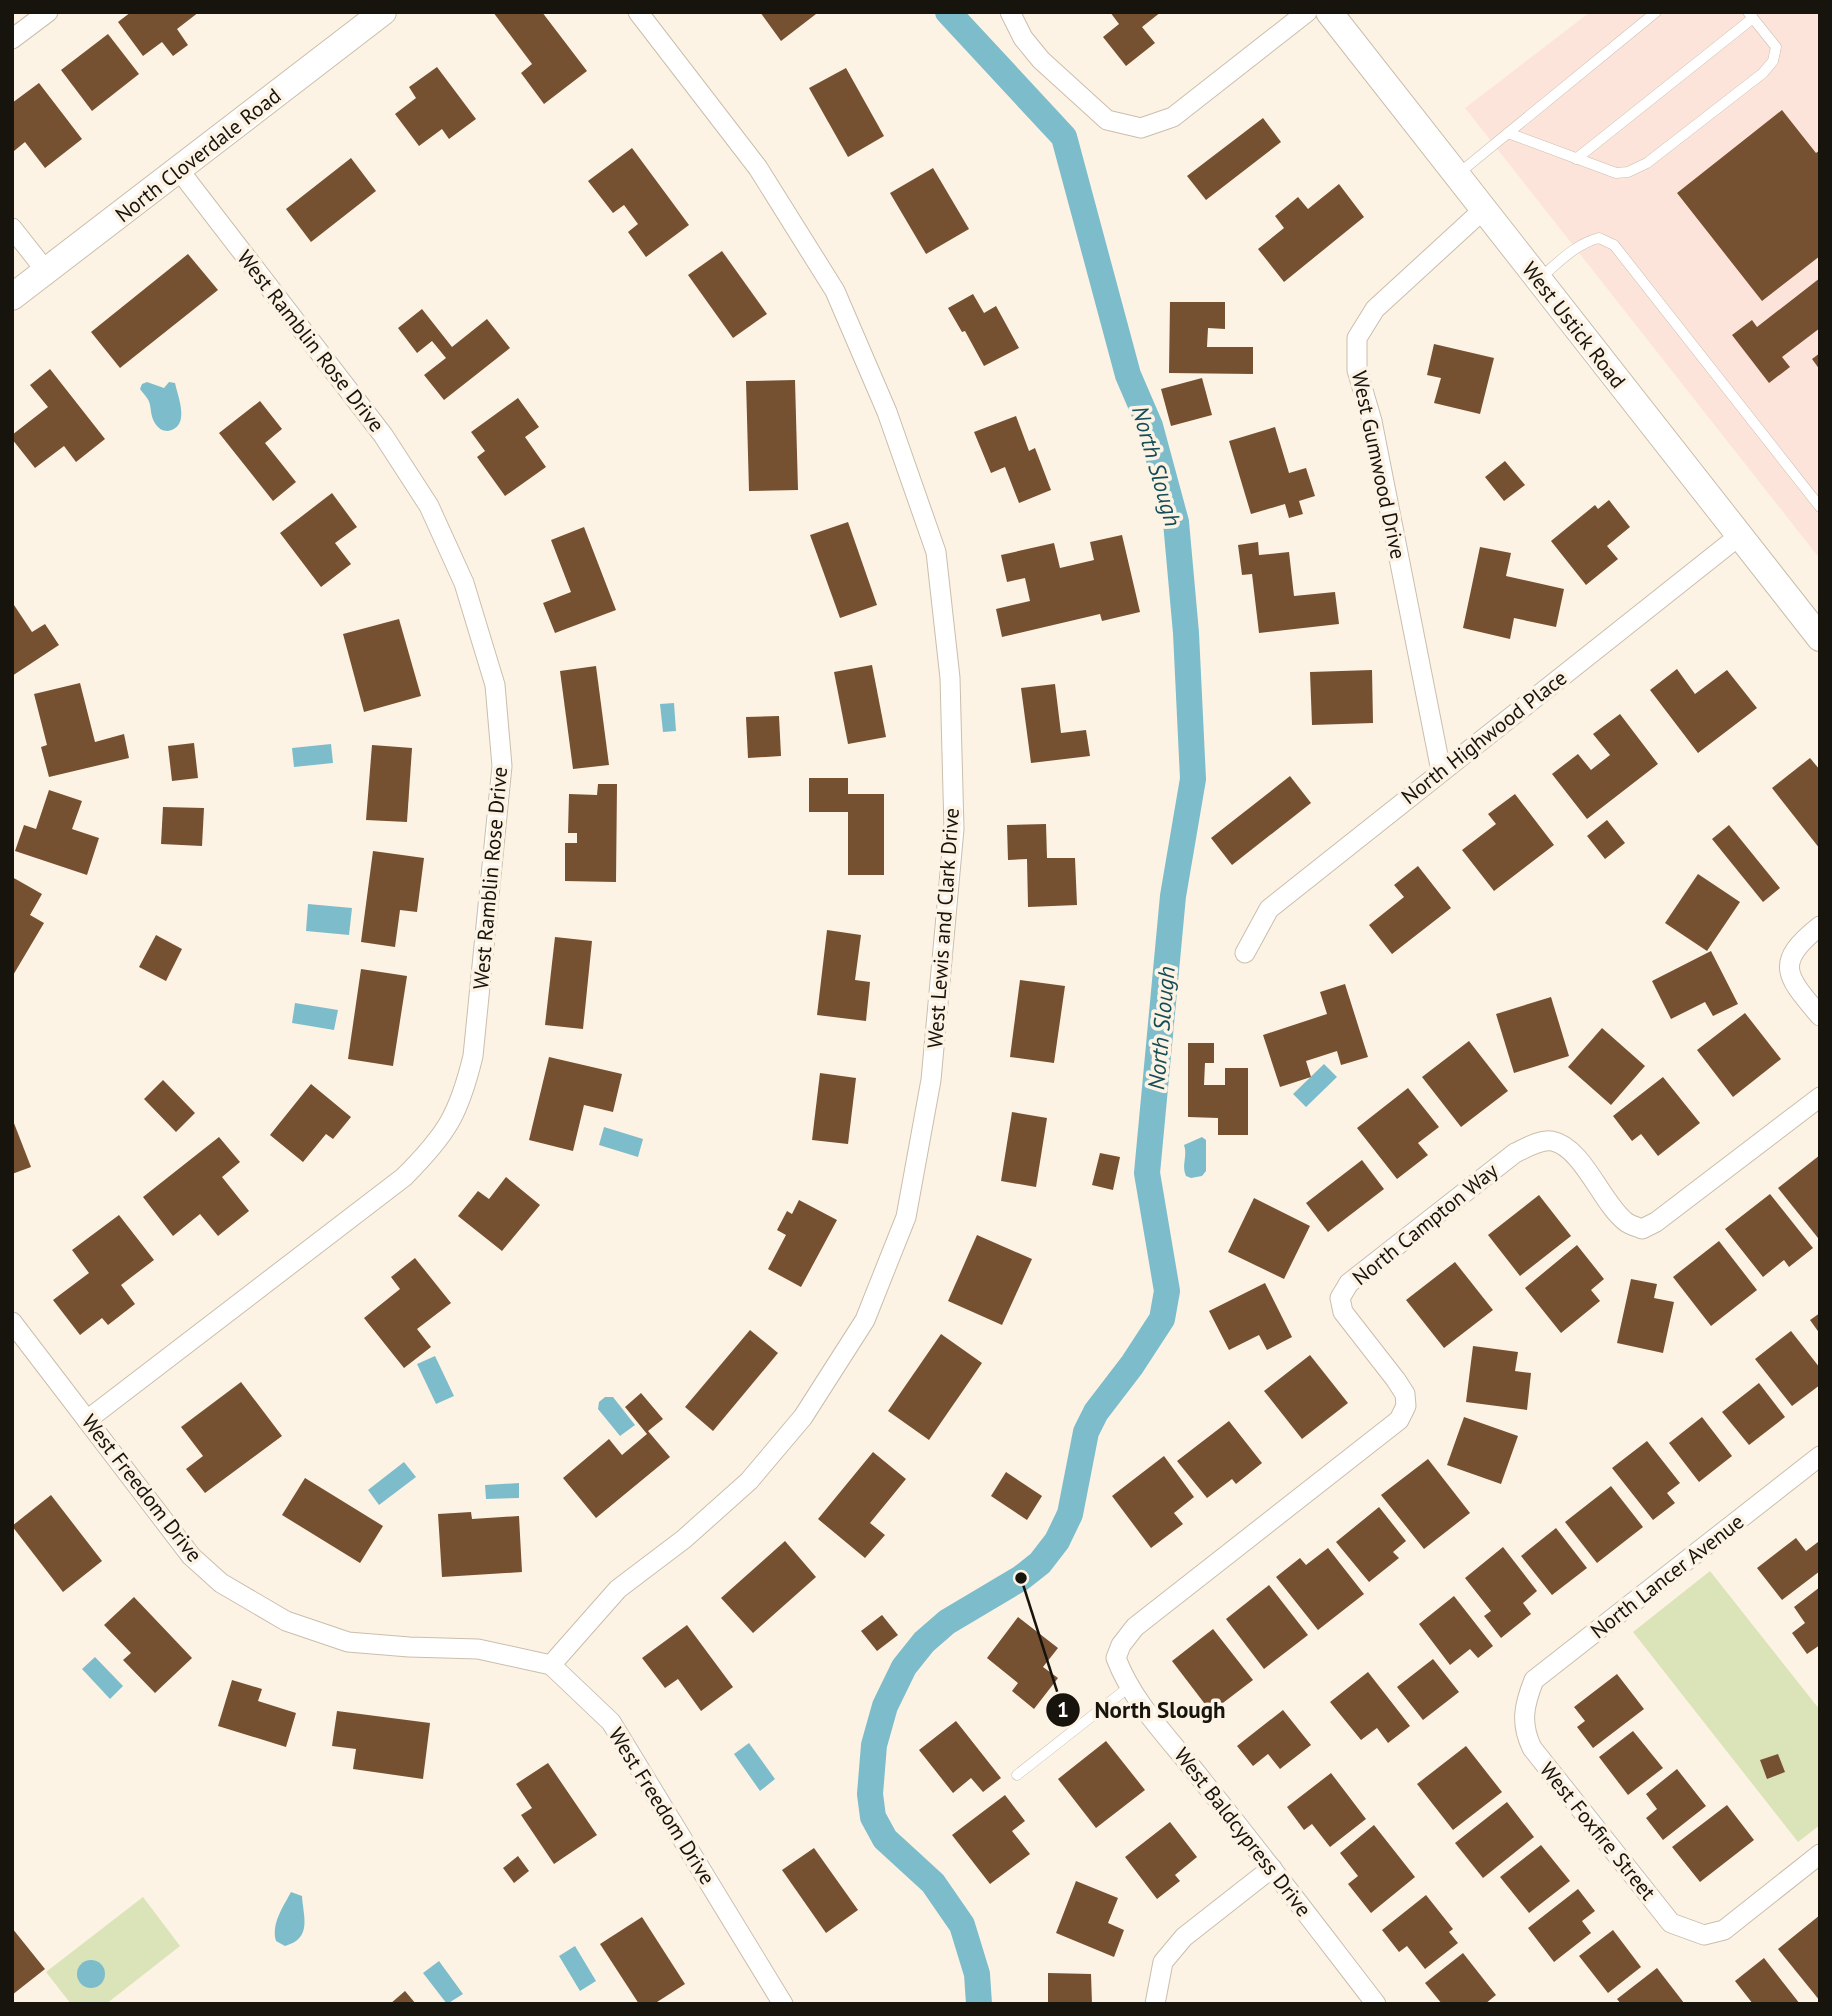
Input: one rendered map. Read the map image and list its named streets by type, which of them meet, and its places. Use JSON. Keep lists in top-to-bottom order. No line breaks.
{"streets":{"main road":["North Cloverdale Road","West Ustick Road"],"street":["West Ramblin Rose Drive","West Gumwood Drive","North Highwood Place","West Lewis and Clark Drive","North Campton Way","West Freedom Drive","North Lancer Avenue","West Foxfire Street","West Baldcypress Drive"]},"crossings":[["North Cloverdale Road","West Ramblin Rose Drive"],["West Ustick Road","West Gumwood Drive"],["West Ustick Road","North Highwood Place"],["West Ramblin Rose Drive","West Freedom Drive"],["West Gumwood Drive","North Highwood Place"],["West Lewis and Clark Drive","West Freedom Drive"],["North Campton Way","West Baldcypress Drive"],["North Lancer Avenue","West Foxfire Street"]],"water":["North Slough"],"places":["North Slough"]}
